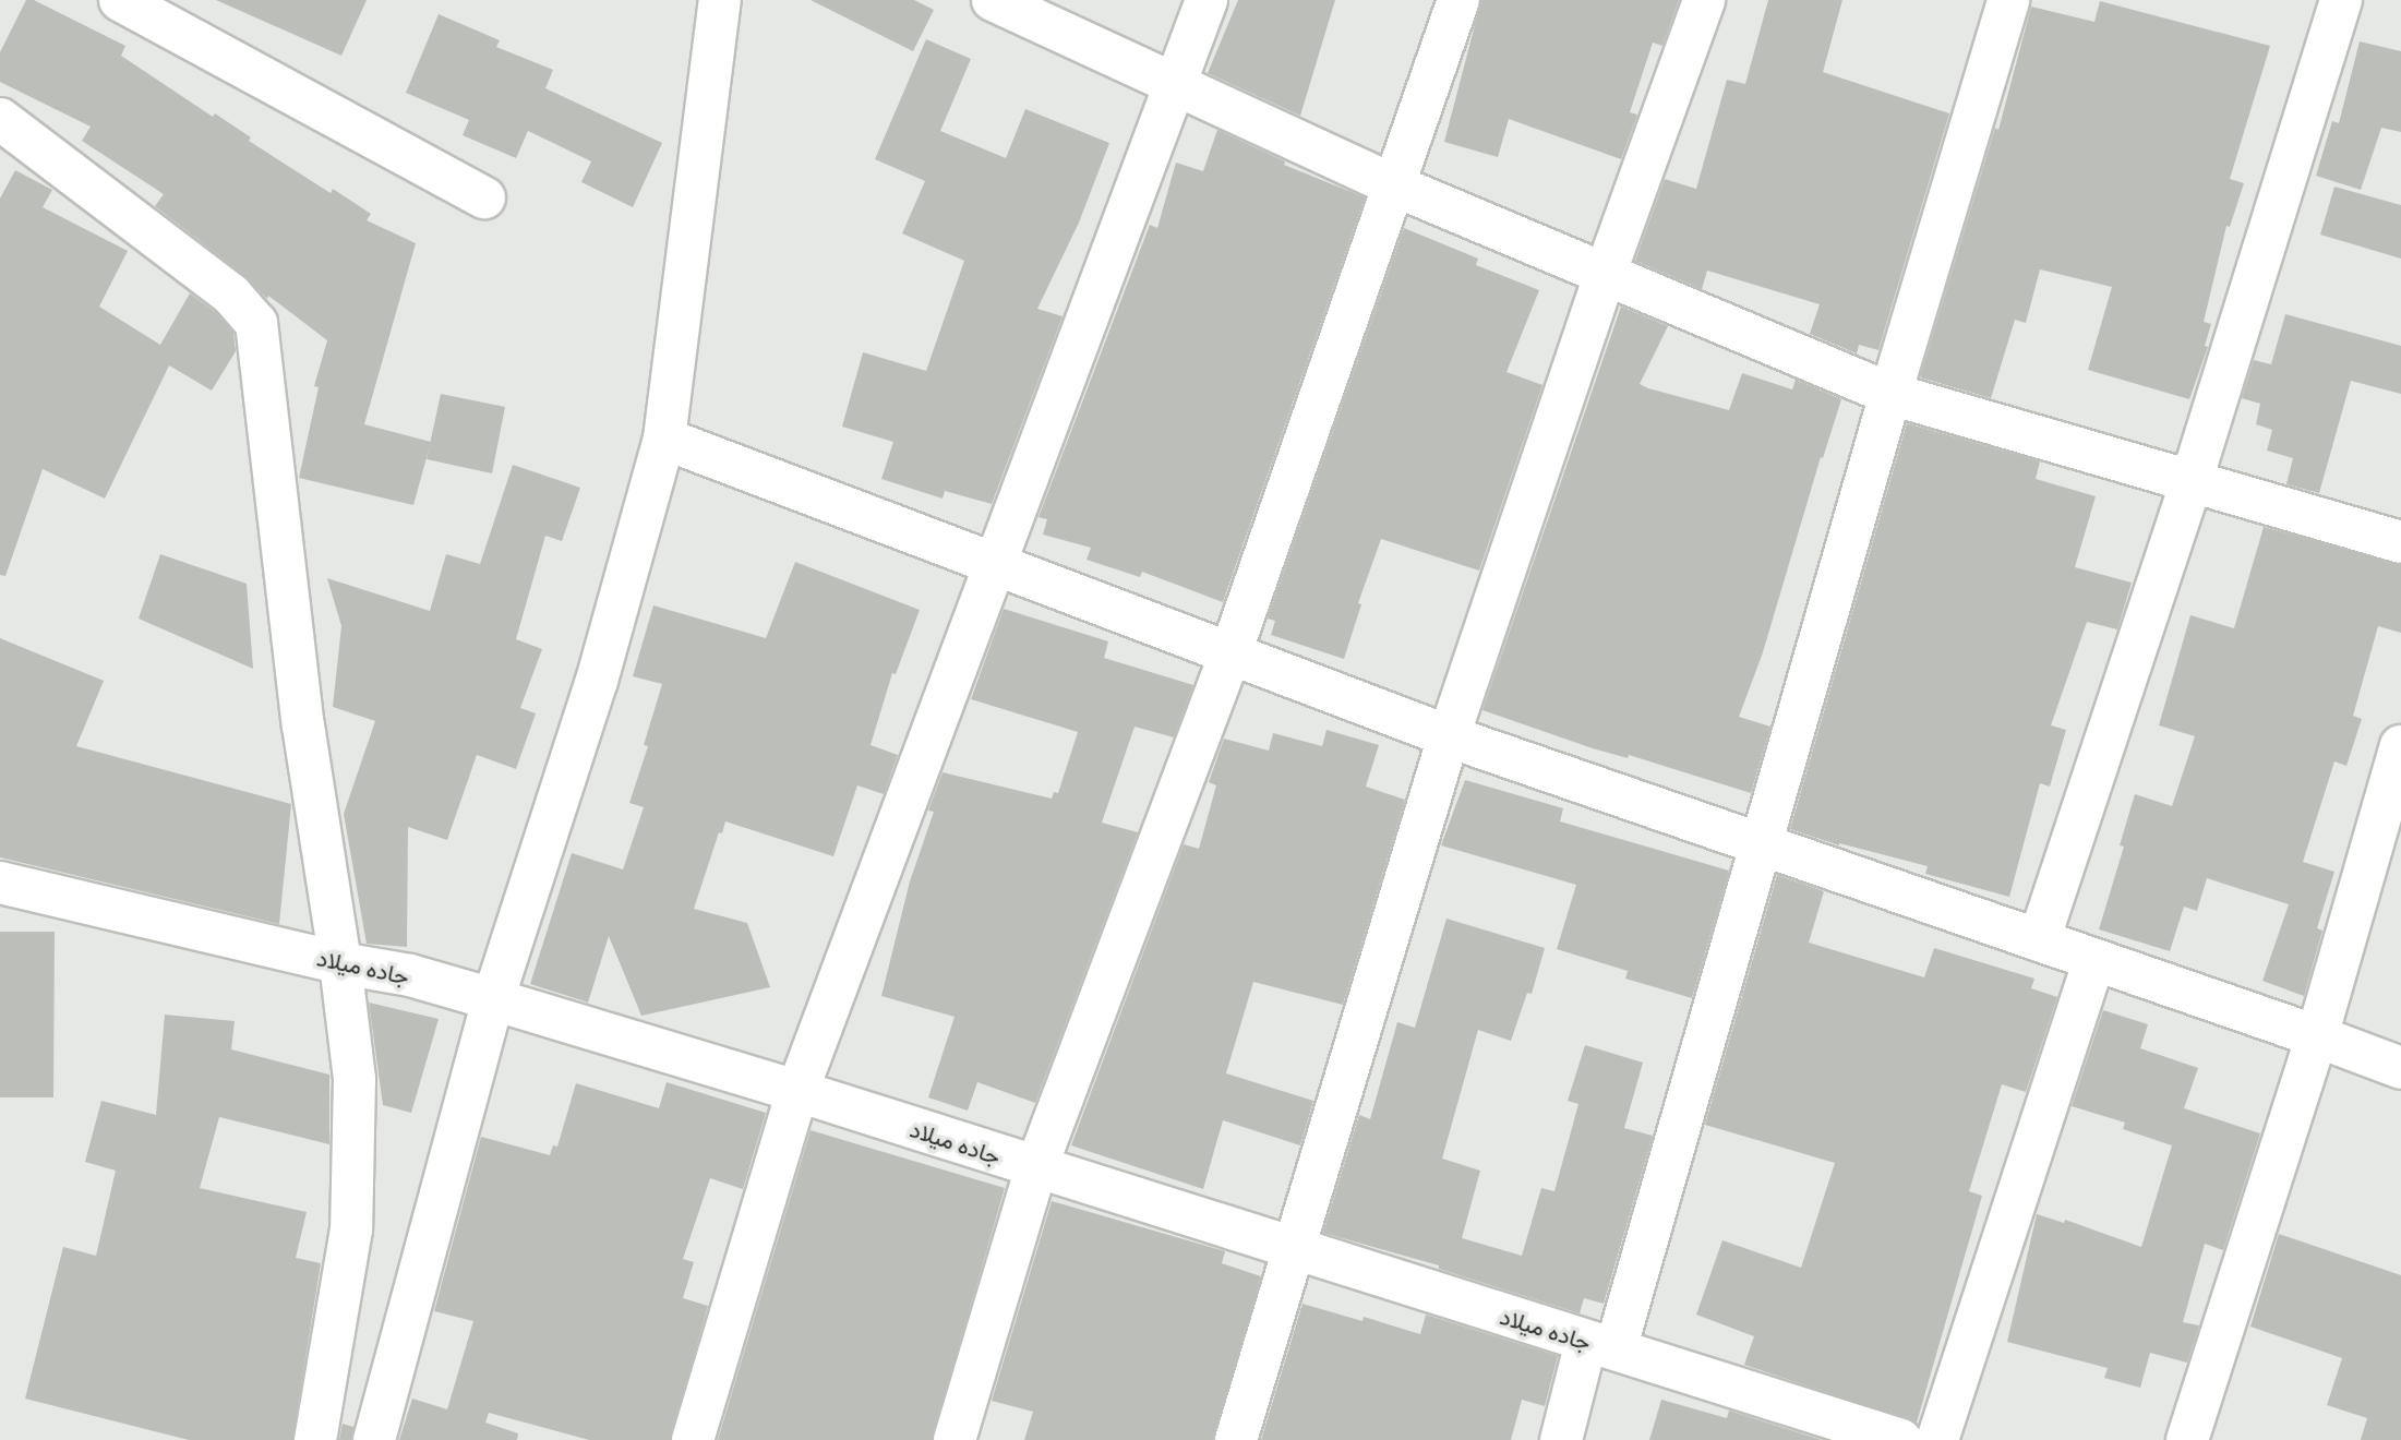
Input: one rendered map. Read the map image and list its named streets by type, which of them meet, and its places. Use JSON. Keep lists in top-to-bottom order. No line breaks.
{"streets":{"street":["جاده میلاد"]}}
